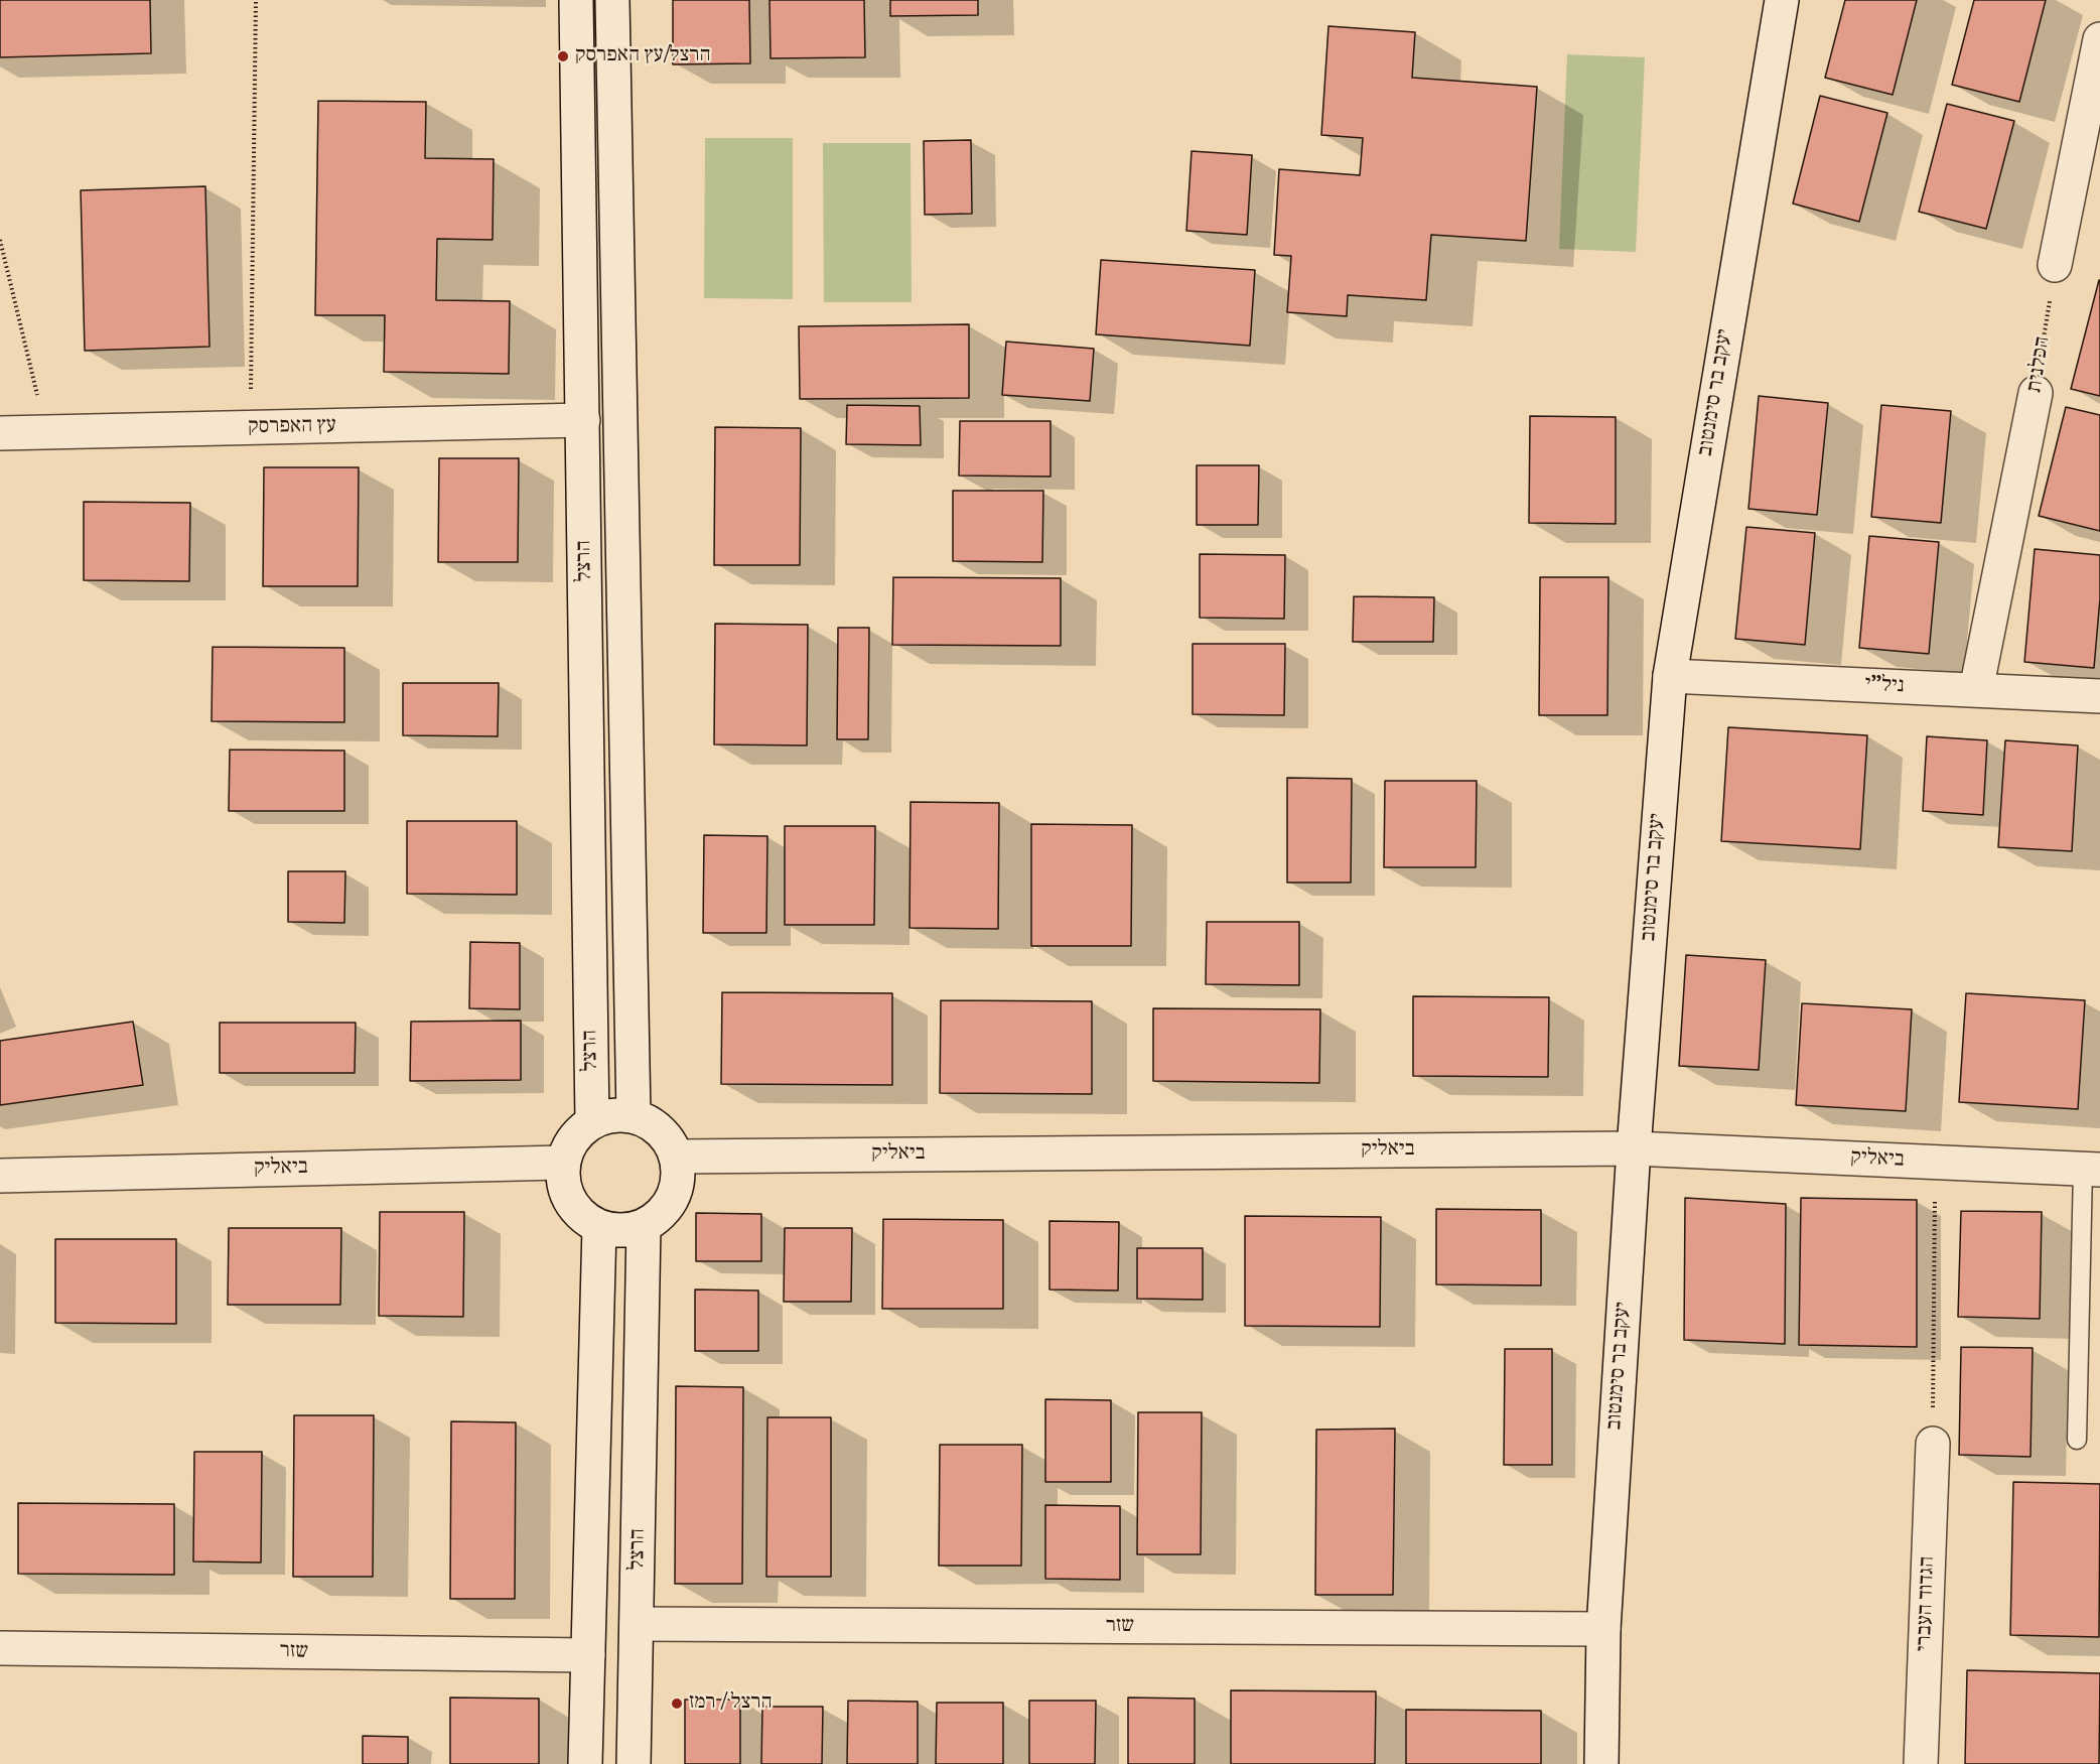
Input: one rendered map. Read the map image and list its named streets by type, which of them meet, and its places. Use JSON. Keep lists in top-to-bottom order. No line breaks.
{"streets":{"street":["הכלנית","יעקב בר סימנטוב","עץ האפרסק","הרצל","ניל\"י","ביאליק","הגדוד העברי","שזר"]},"crossings":[["הכלנית","ניל\"י"],["יעקב בר סימנטוב","ניל\"י"],["יעקב בר סימנטוב","ביאליק"],["יעקב בר סימנטוב","שזר"],["עץ האפרסק","הרצל"],["הרצל","ביאליק"],["הרצל","שזר"]],"places":["הרצל/עץ האפרסק","הרצל / רמז"]}
